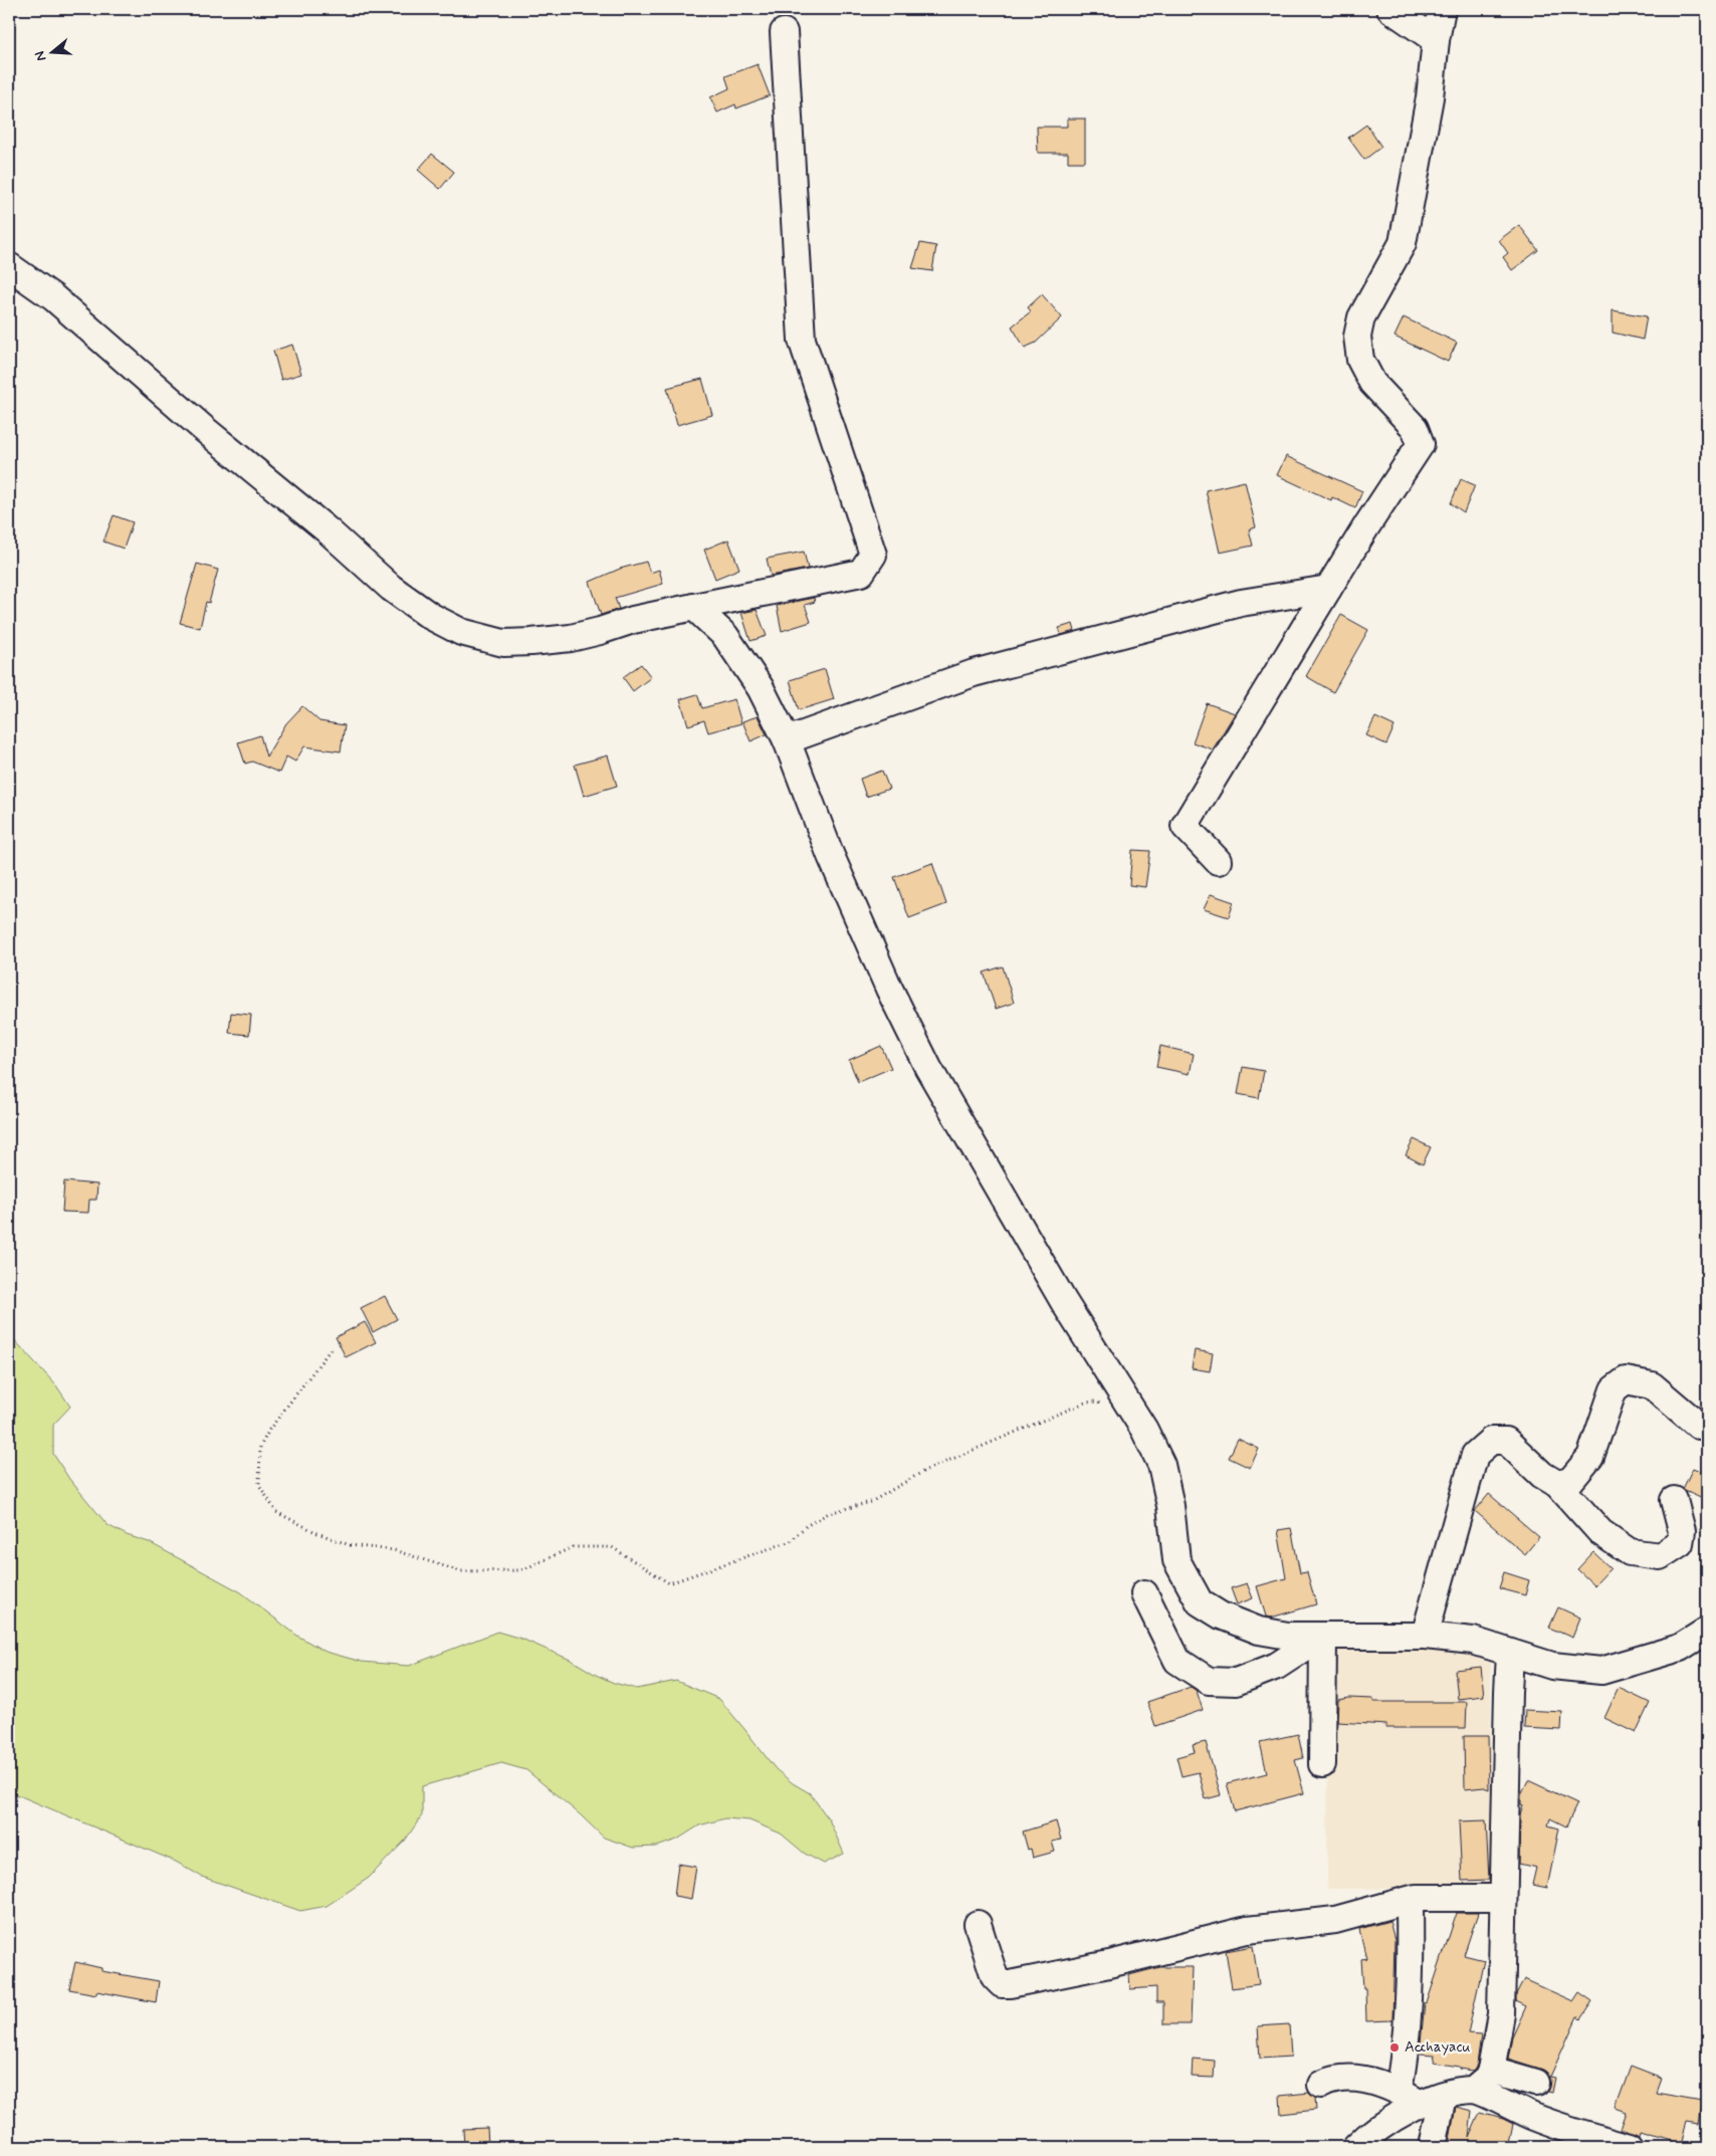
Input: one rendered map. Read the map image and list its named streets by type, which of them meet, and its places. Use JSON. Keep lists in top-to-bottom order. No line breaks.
{"places":["Acchayacu"],"north":"left"}
